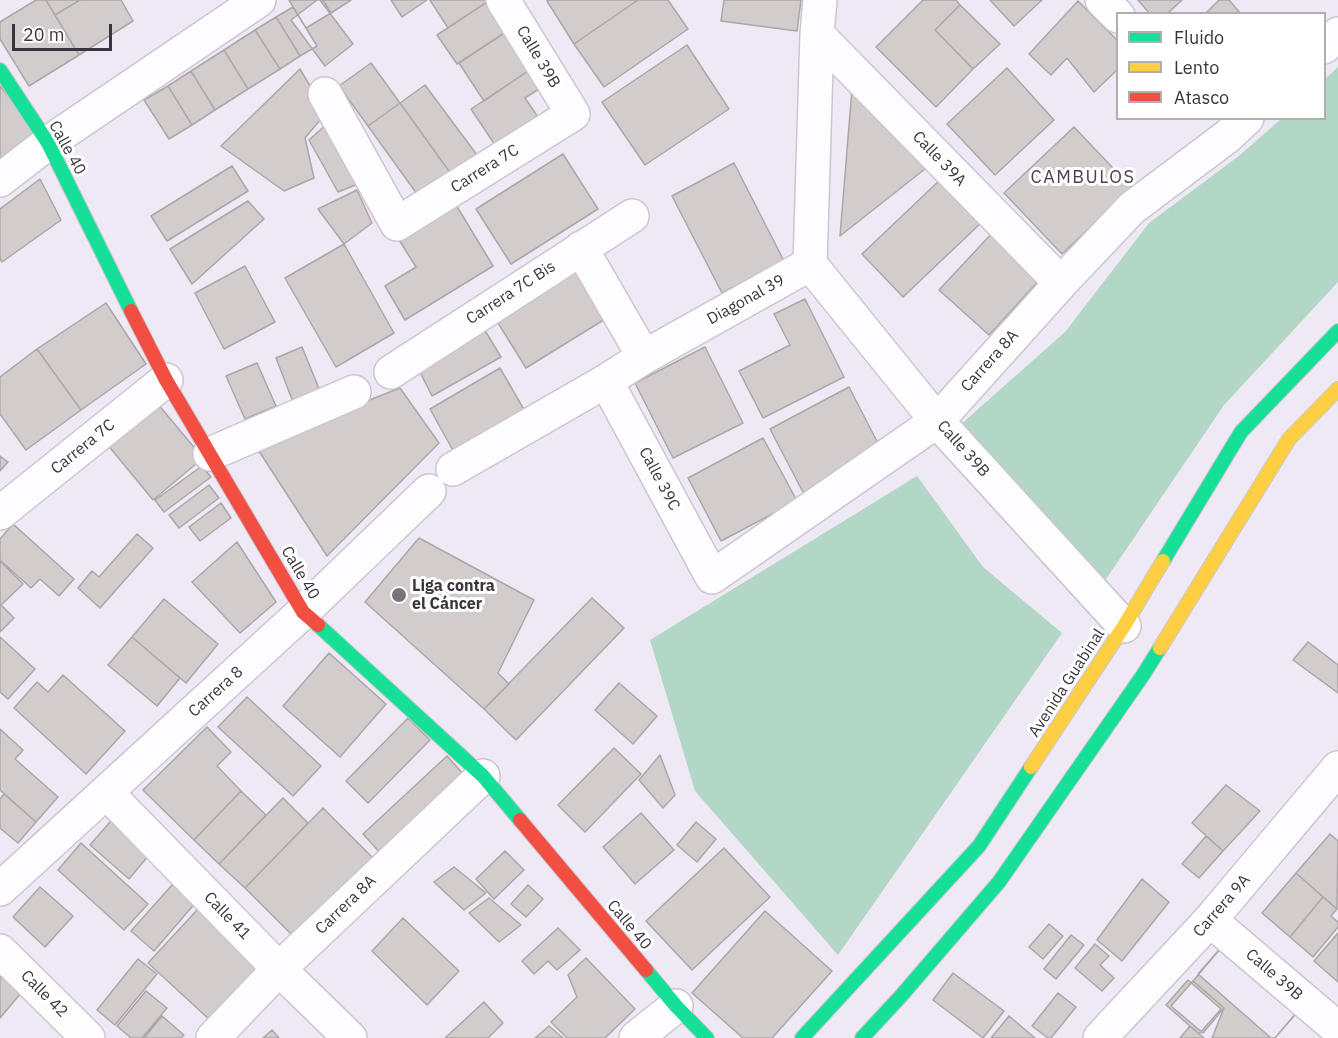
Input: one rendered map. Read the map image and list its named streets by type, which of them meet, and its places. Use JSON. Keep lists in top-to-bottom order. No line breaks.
{"streets":{"main road":["Calle 40","Avenida Guabinal"],"street":["Calle 39B","Calle 39A","Carrera 7C","Carrera 7C Bis","Diagonal 39","Carrera 8A","Calle 39C","Carrera 8","Carrera 9A","Calle 41","Calle 42"]},"crossings":[["Calle 39B","Carrera 7C"],["Calle 39B","Diagonal 39"],["Calle 39B","Carrera 8A"],["Calle 39B","Avenida Guabinal"],["Calle 39B","Carrera 9A"],["Calle 40","Carrera 7C"],["Calle 40","Carrera 8A"],["Calle 40","Carrera 8"],["Calle 39A","Carrera 8A"],["Diagonal 39","Calle 39C"],["Carrera 8A","Calle 39C"],["Carrera 8A","Calle 41"],["Carrera 8","Calle 41"]],"districts":["CAMBULOS"],"places":["Liga contra el Cáncer"],"legend":["Fluido","Lento","Atasco"],"scale_bar":"20 m"}
